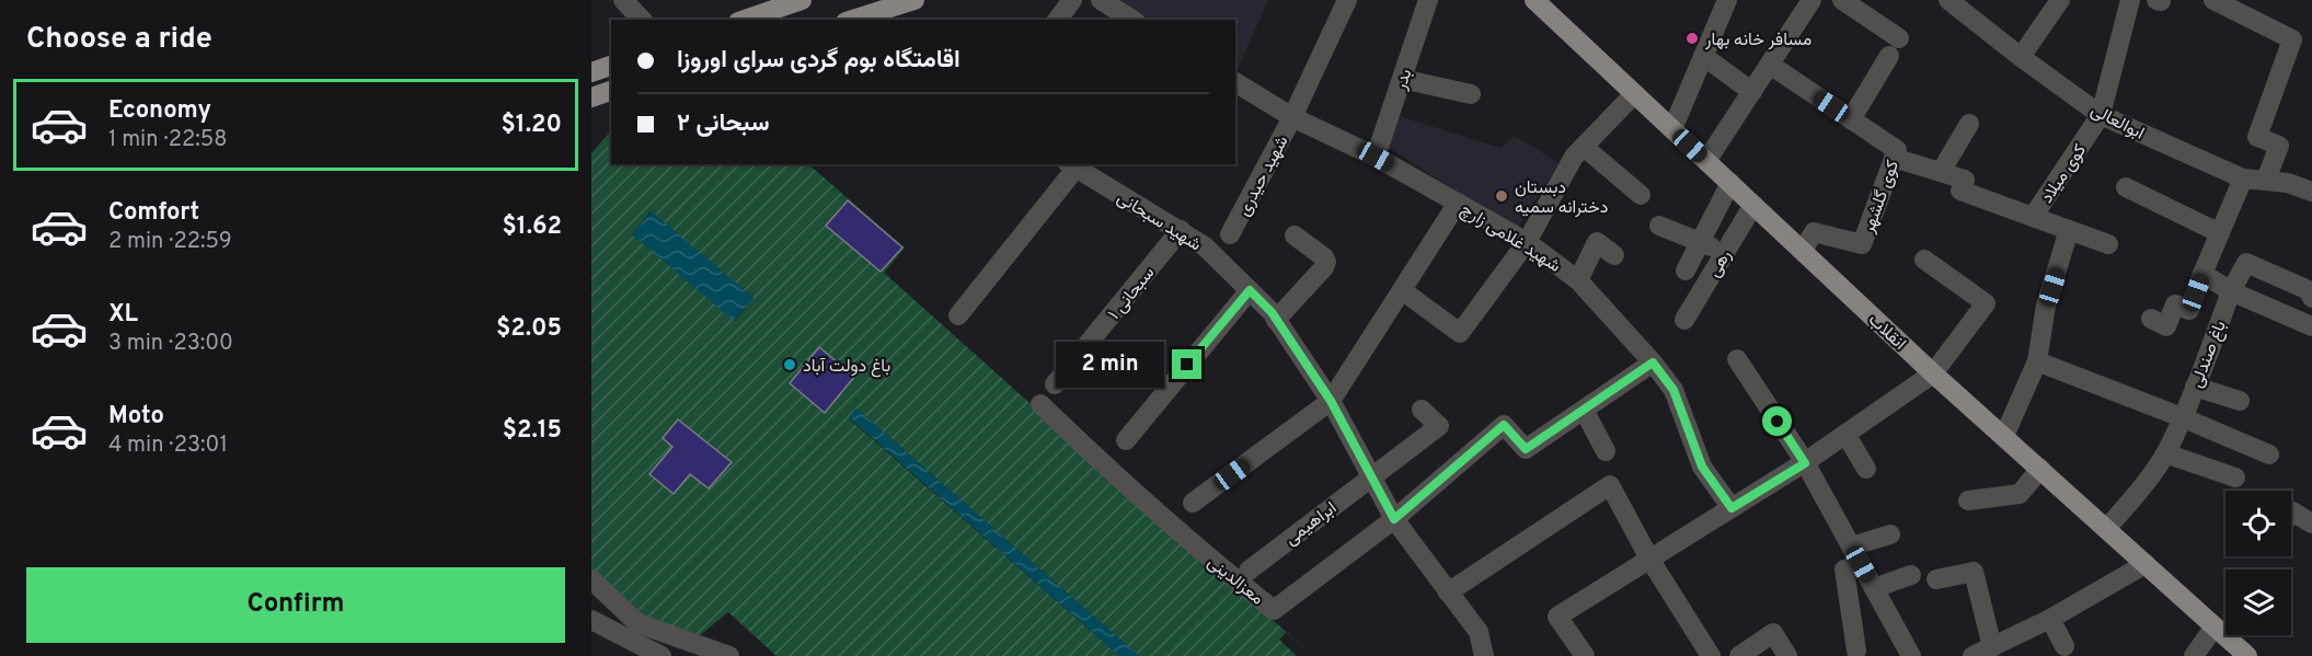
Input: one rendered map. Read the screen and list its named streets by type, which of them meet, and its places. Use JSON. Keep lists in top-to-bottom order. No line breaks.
{"streets":{"main road":["انقلاب"],"street":["بدر","ابوالعالی","کوی میلاد","شهید حیدری","کوی گلشهر","شهید سبحانی","شهید غلامی زارچ","رهی","سبحانی ۱","باغ صندلی","ابراهیمی","معزالدینی"]},"crossings":[["بدر","شهید غلامی زارچ"],["ابوالعالی","کوی میلاد"],["شهید حیدری","شهید غلامی زارچ"],["کوی گلشهر","انقلاب"],["شهید سبحانی","سبحانی ۱"],["شهید سبحانی","ابراهیمی"],["شهید سبحانی","معزالدینی"],["رهی","انقلاب"],["انقلاب","باغ صندلی"]],"places":["مسافر خانه بهار","دبستان دخترانه سمیه","باغ دولت آباد"],"page":{"heading":"Choose a ride","banner":["اقامتگاه بوم گردی سرای اوروزا","سبحانی ۲"],"list":[{"name":"Economy","note":"1 min · 22:58","value":"$1.20"},{"name":"Comfort","note":"2 min · 22:59","value":"$1.62"},{"name":"XL","note":"3 min · 23:00","value":"$2.05"},{"name":"Moto","note":"4 min · 23:01","value":"$2.15"}],"bubble":"2 min","buttons":"Confirm"}}
